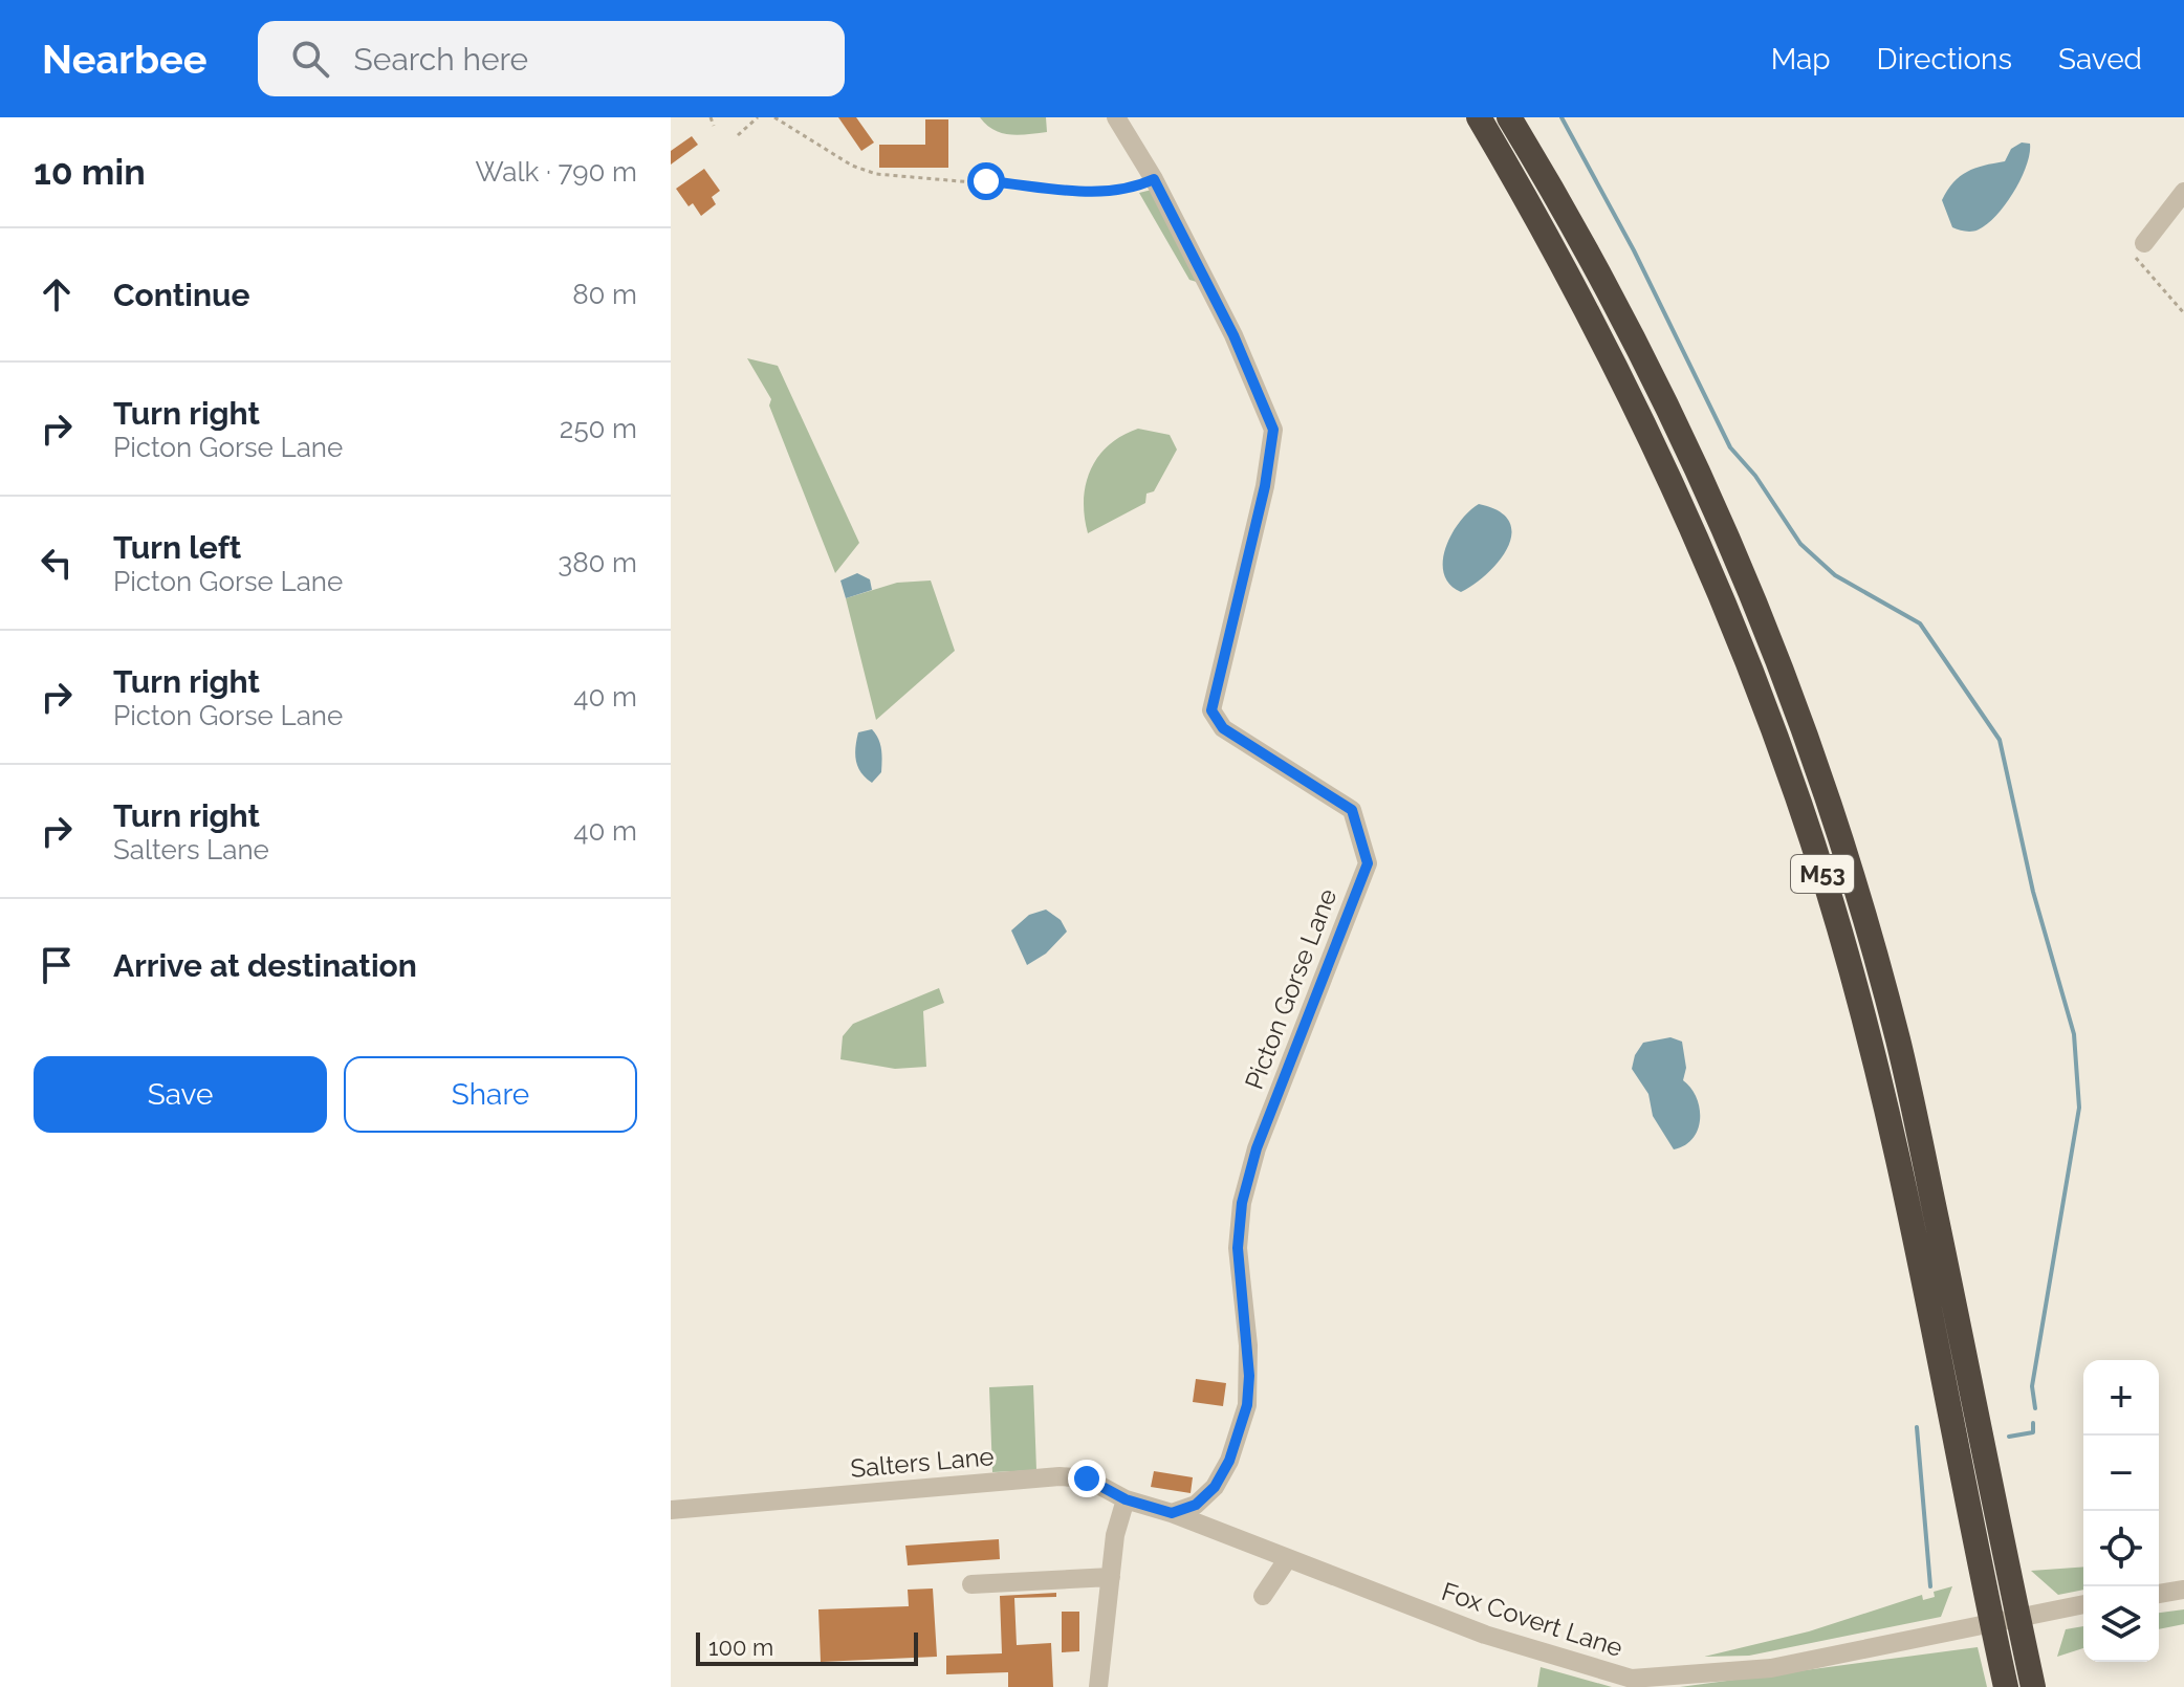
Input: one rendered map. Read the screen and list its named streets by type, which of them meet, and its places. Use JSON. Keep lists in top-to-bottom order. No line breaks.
{"streets":{"highway":["M53"],"street":["Picton Gorse Lane","Salters Lane","Fox Covert Lane"]},"crossings":[["Picton Gorse Lane","Salters Lane"],["Picton Gorse Lane","Fox Covert Lane"],["Salters Lane","Fox Covert Lane"]],"scale_bar":"100 m","page":{"header":"Nearbee","search":"Search here","nav":["Map","Directions","Saved"],"heading":["10 min","Walk · 790 m"],"list":[["Continue","80 m"],["Turn right","Picton Gorse Lane","250 m"],["Turn left","Picton Gorse Lane","380 m"],["Turn right","Picton Gorse Lane","40 m"],["Turn right","Salters Lane","40 m"],"Arrive at destination"],"buttons":["Save","Share"],"map_buttons":["+","−"],"scale":"100 m"}}
